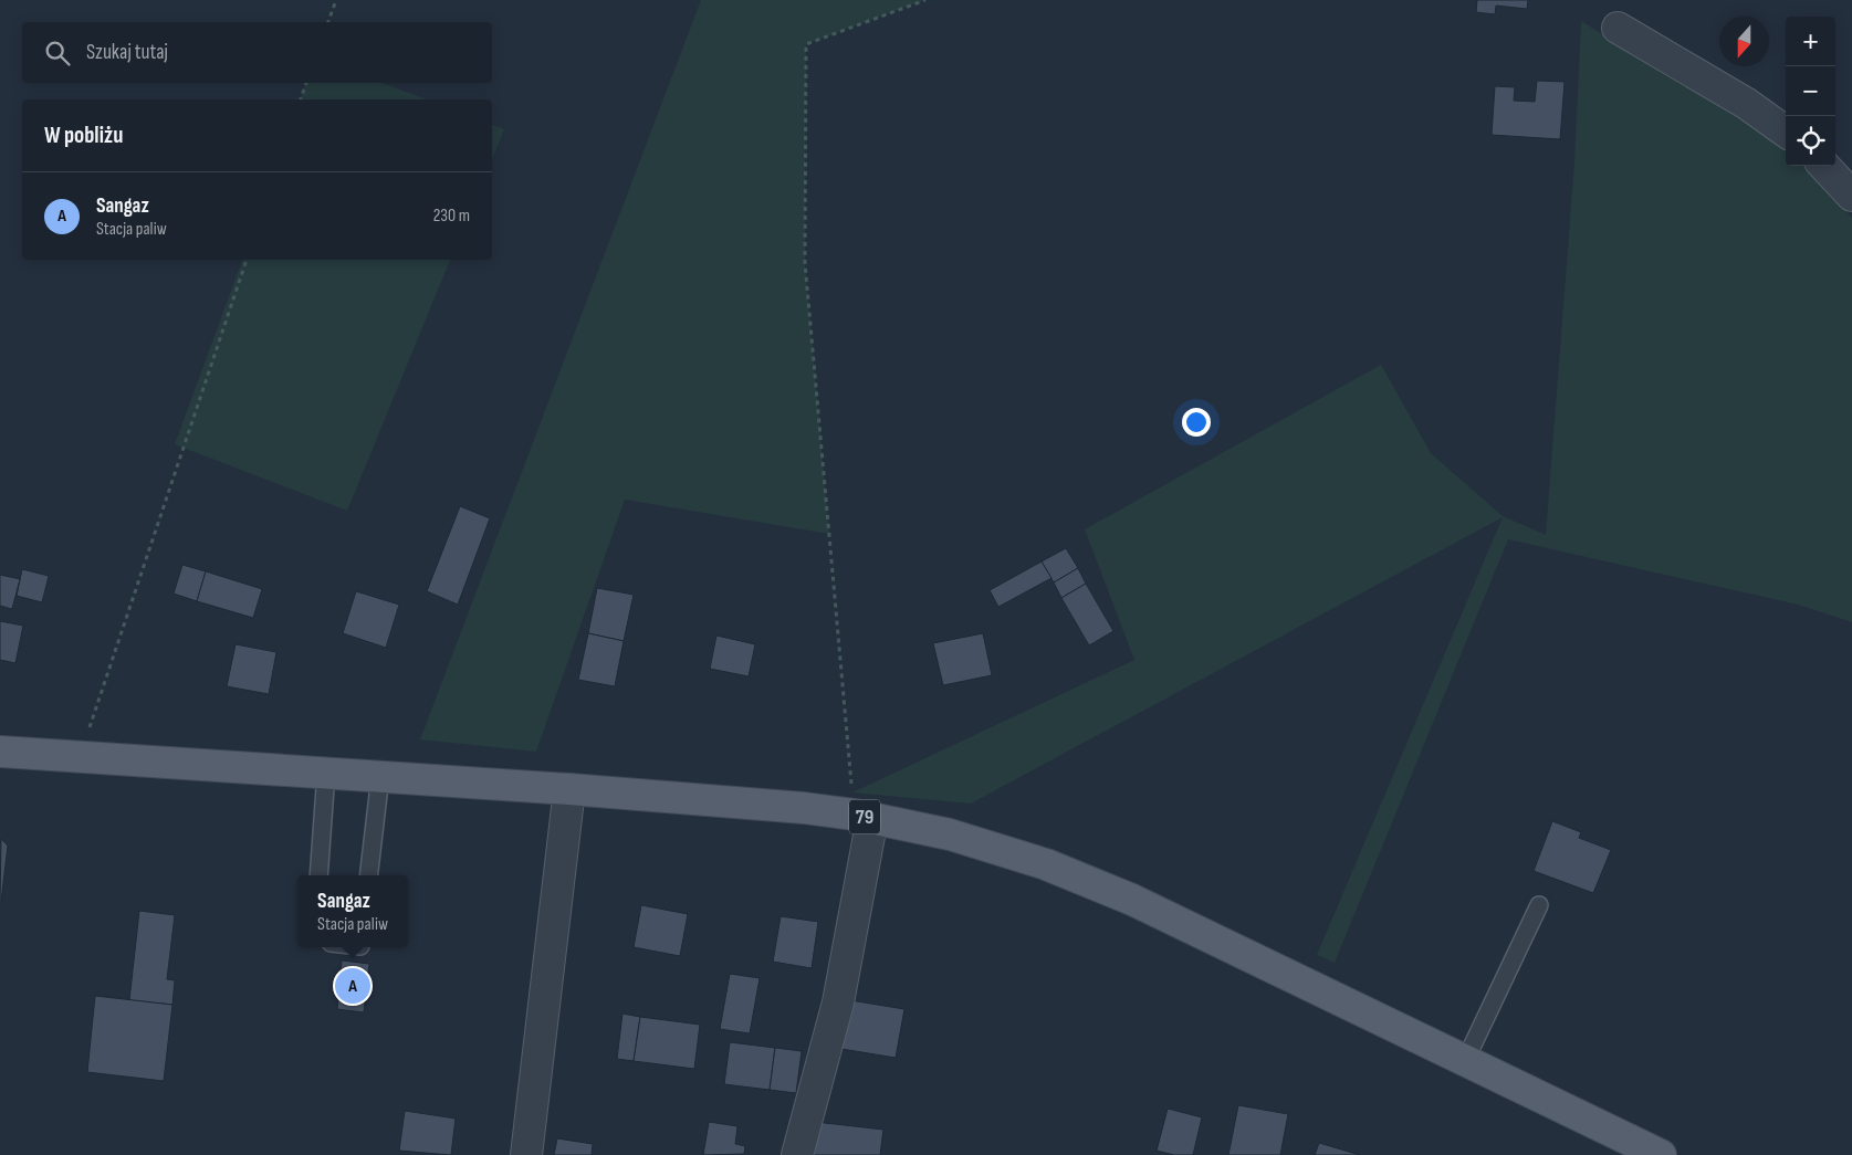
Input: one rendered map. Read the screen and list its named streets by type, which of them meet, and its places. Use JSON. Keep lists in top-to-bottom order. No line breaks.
{"streets":{"main road":["79"]},"north":"bottom","page":{"map_buttons":["+","−"],"search":"Szukaj tutaj","heading":"W pobliżu","list":[{"mark":"A","name":"Sangaz","note":"Stacja paliw","value":"230 m"}],"popup":["Sangaz","Stacja paliw"],"pins":"A"}}
